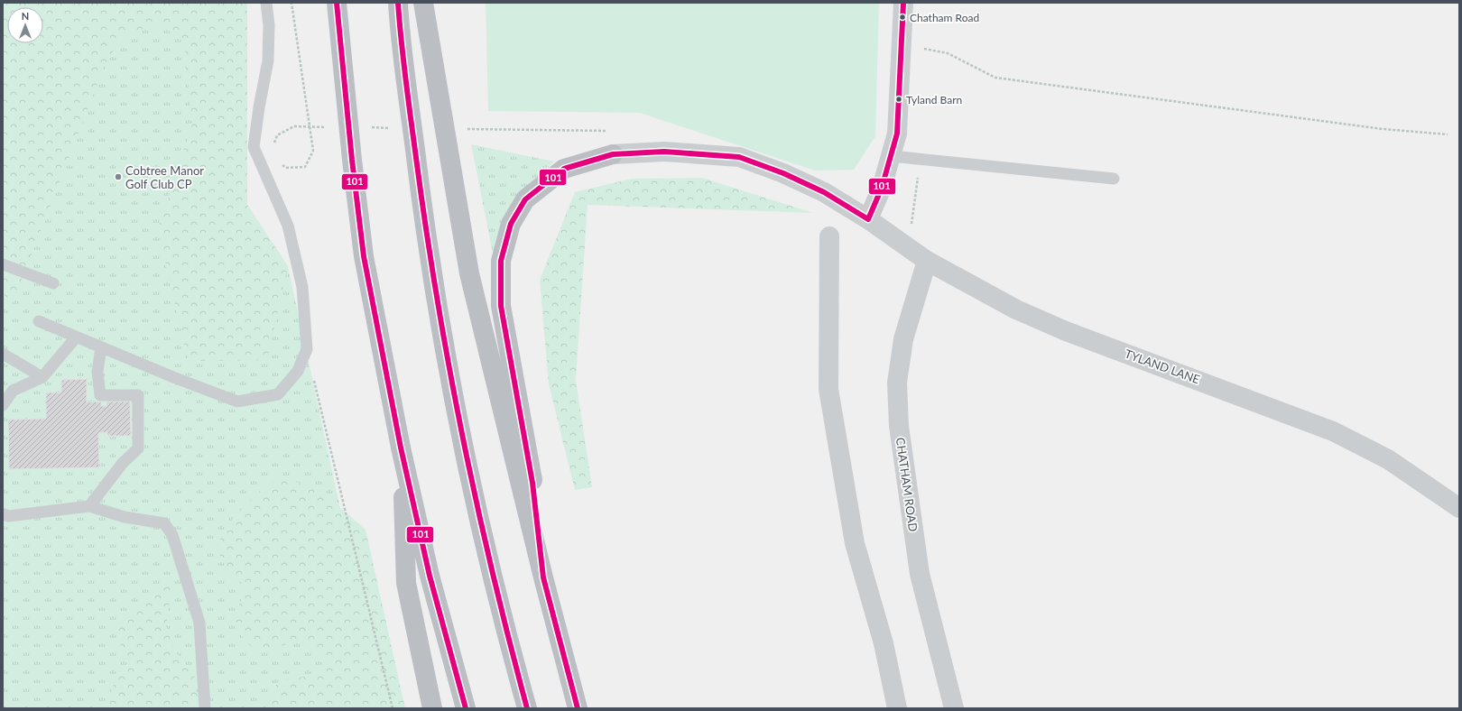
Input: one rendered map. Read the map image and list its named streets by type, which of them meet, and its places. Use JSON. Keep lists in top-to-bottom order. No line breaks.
{"streets":{"street":["TYLAND LANE","CHATHAM ROAD"]},"crossings":[["TYLAND LANE","CHATHAM ROAD"]],"places":["Chatham Road","Tyland Barn","Cobtree Manor Golf Club CP"],"lines":["transit line 101"],"north":"top"}
